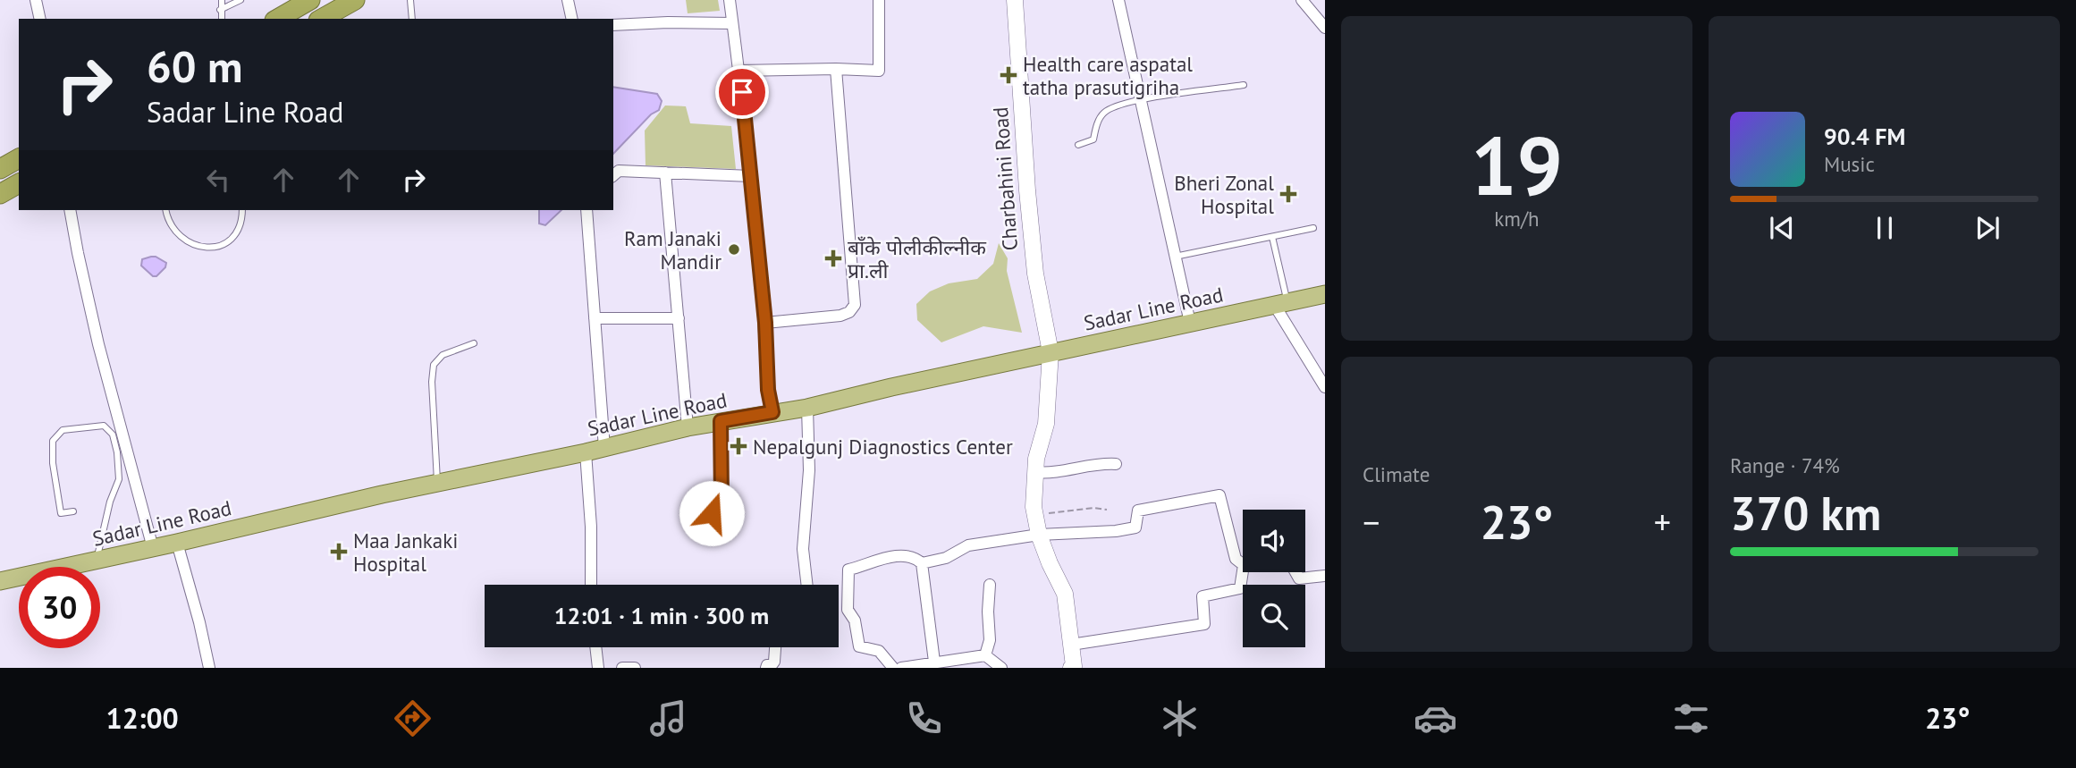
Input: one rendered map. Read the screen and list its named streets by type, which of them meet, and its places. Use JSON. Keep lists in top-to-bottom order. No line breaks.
{"streets":{"main road":["Charbahini Road","Sadar Line Road"]},"crossings":[["Charbahini Road","Sadar Line Road"]],"places":{"health":["Health care aspatal tatha prasutigriha","Bheri Zonal Hospital","बाँके पोलीकील्नीक प्रा.ली","Nepalgunj Diagnostics Center","Maa Jankaki Hospital"],"other":["Ram Janaki Mandir"]},"page":{"tile":[["19","km/h"],"Climate",["Range · 74%","370 km"]],"turn":["60 m","Sadar Line Road"],"song":["90.4 FM","Music"],"heat":["−","23°","+"],"limit":"30","trip":"12:01 · 1 min · 300 m","tabs":["12:00","23°"]}}
